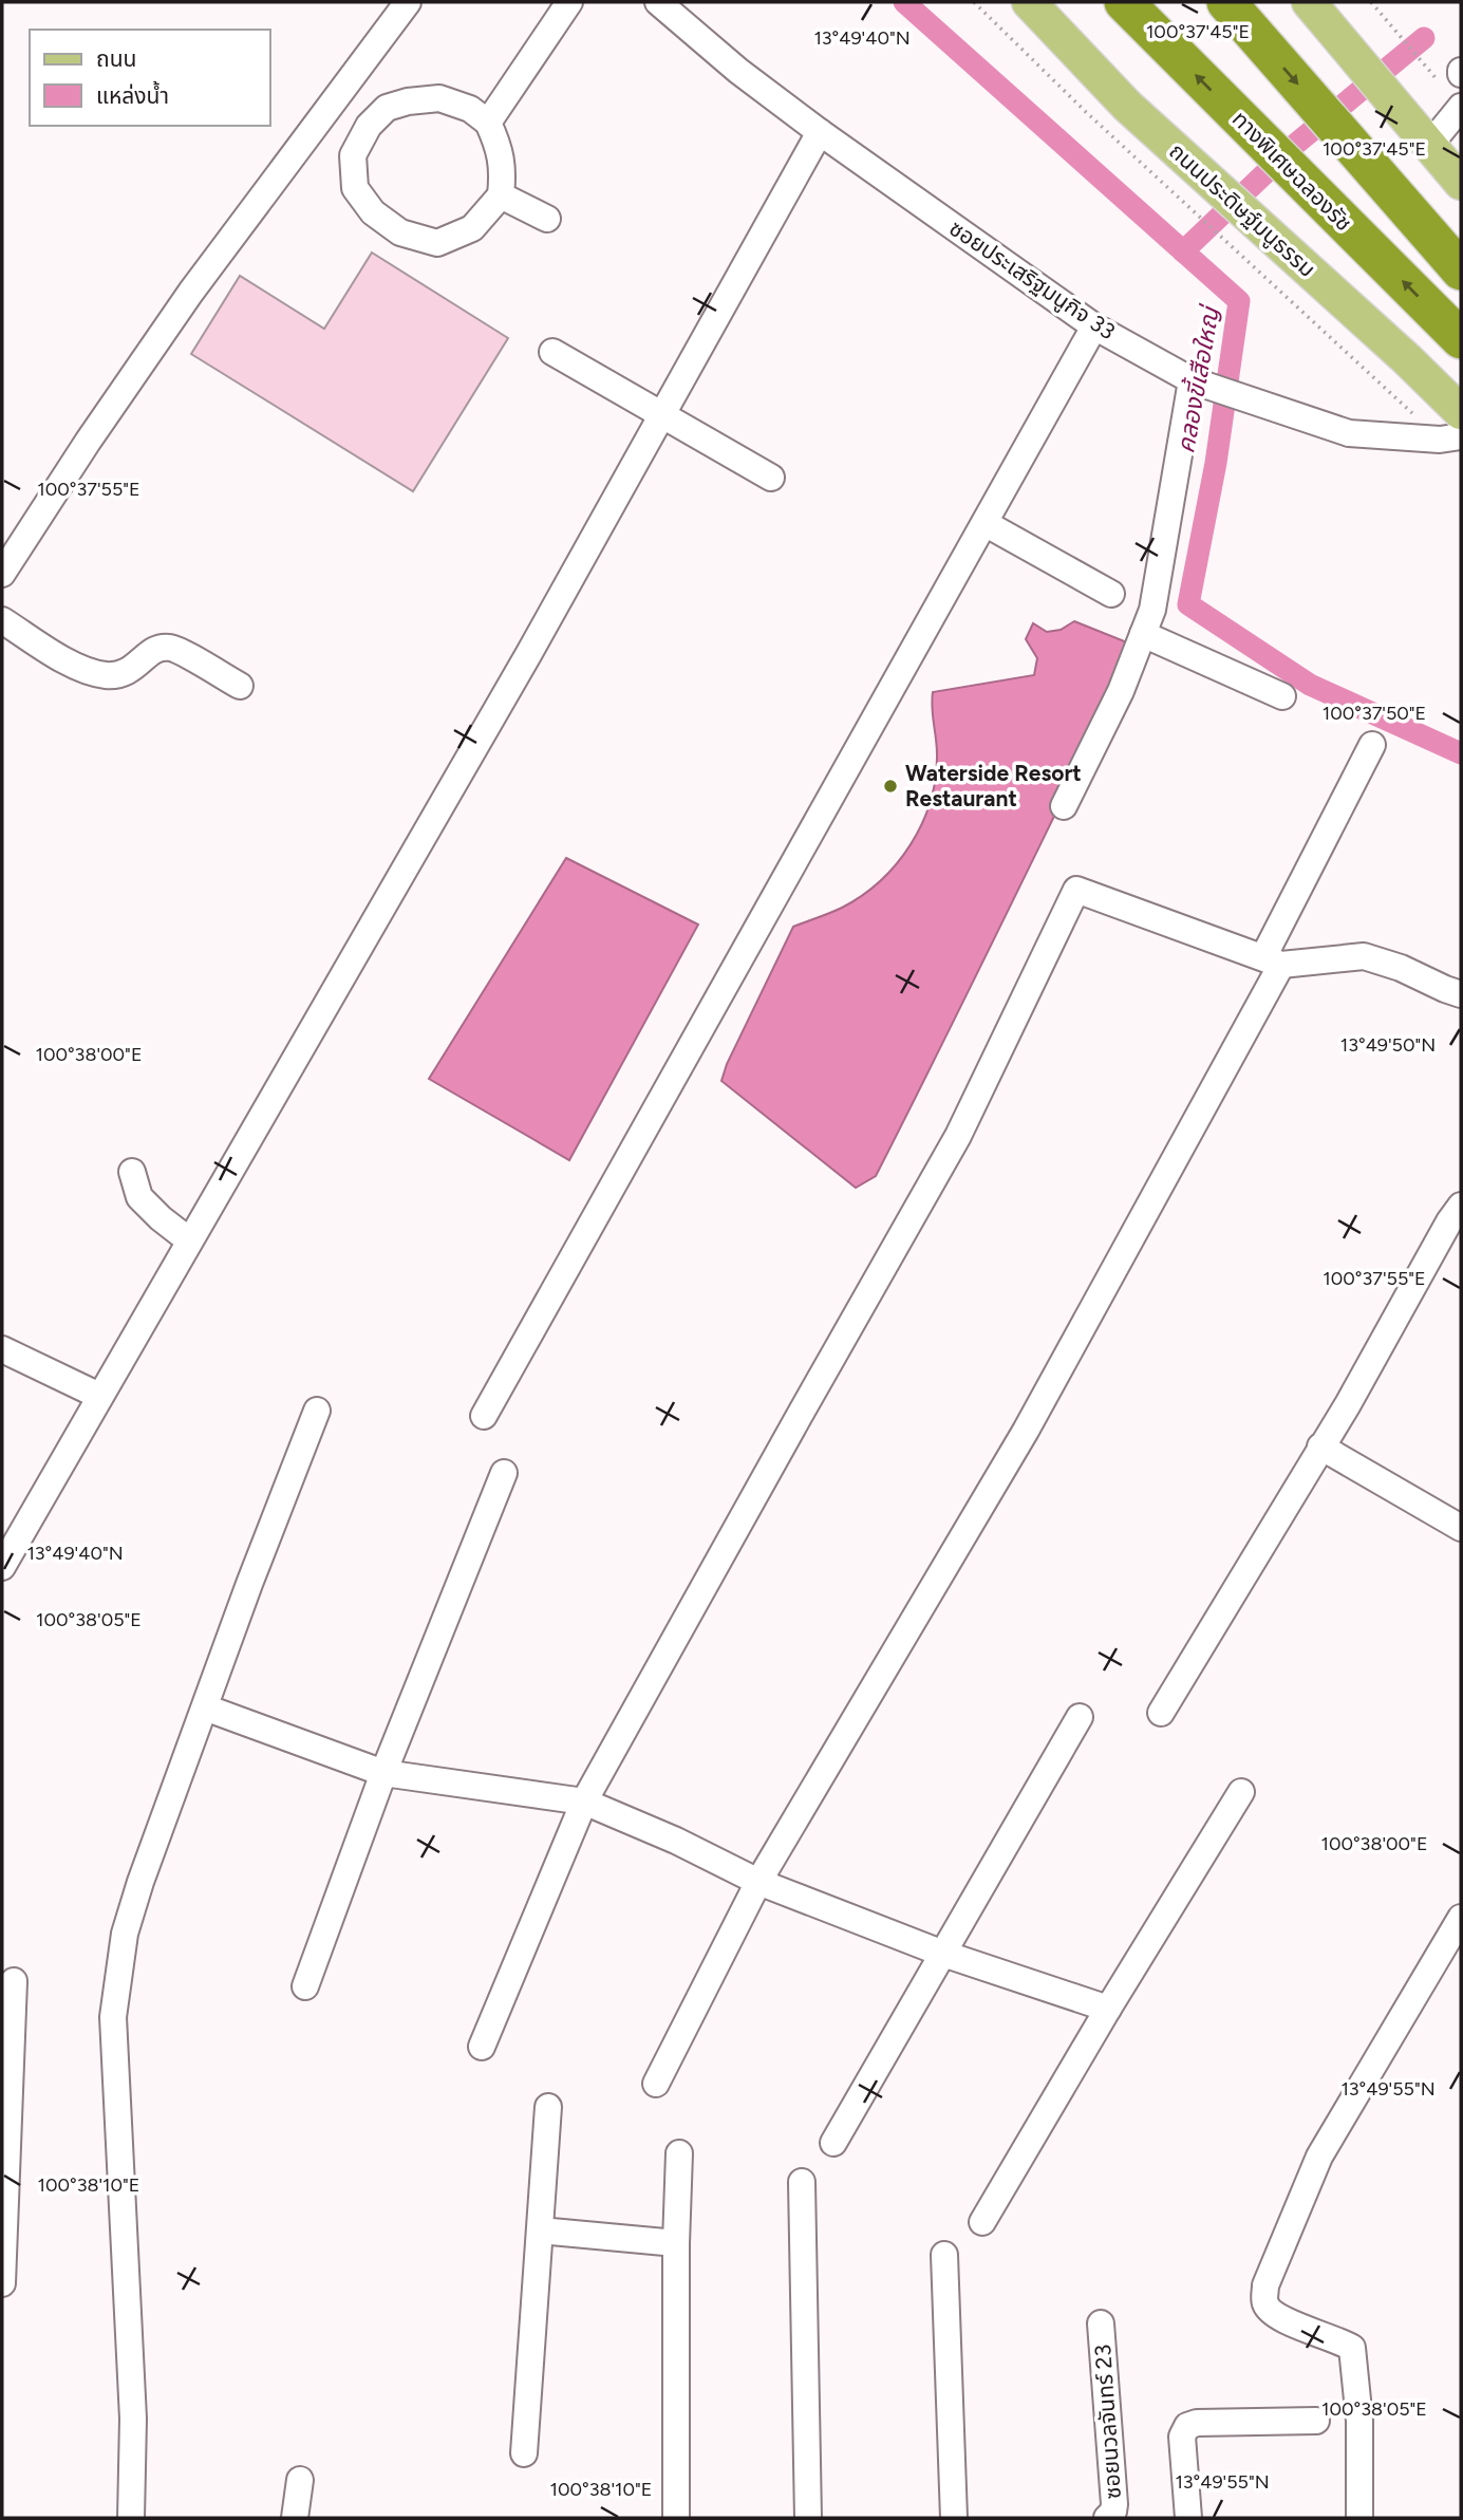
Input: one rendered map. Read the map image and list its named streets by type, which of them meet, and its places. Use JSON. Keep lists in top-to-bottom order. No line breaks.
{"streets":{"highway":["ทางพิเศษฉลองรัช"],"main road":["ถนนประดิษฐ์มนูธรรม"],"street":["ซอยประเสริฐมนูกิจ 33","ซอยนวลจันทร์ 23"]},"water":["คลองขี้เสือใหญ่"],"places":["Waterside Resort Restaurant"],"legend":["ถนน","แหล่งน้ำ"],"coordinates":["100°37'45\"E","13°49'40\"N","100°37'55\"E","100°37'50\"E","13°49'50\"N","100°38'00\"E","100°38'05\"E","13°49'55\"N","100°38'10\"E"]}
